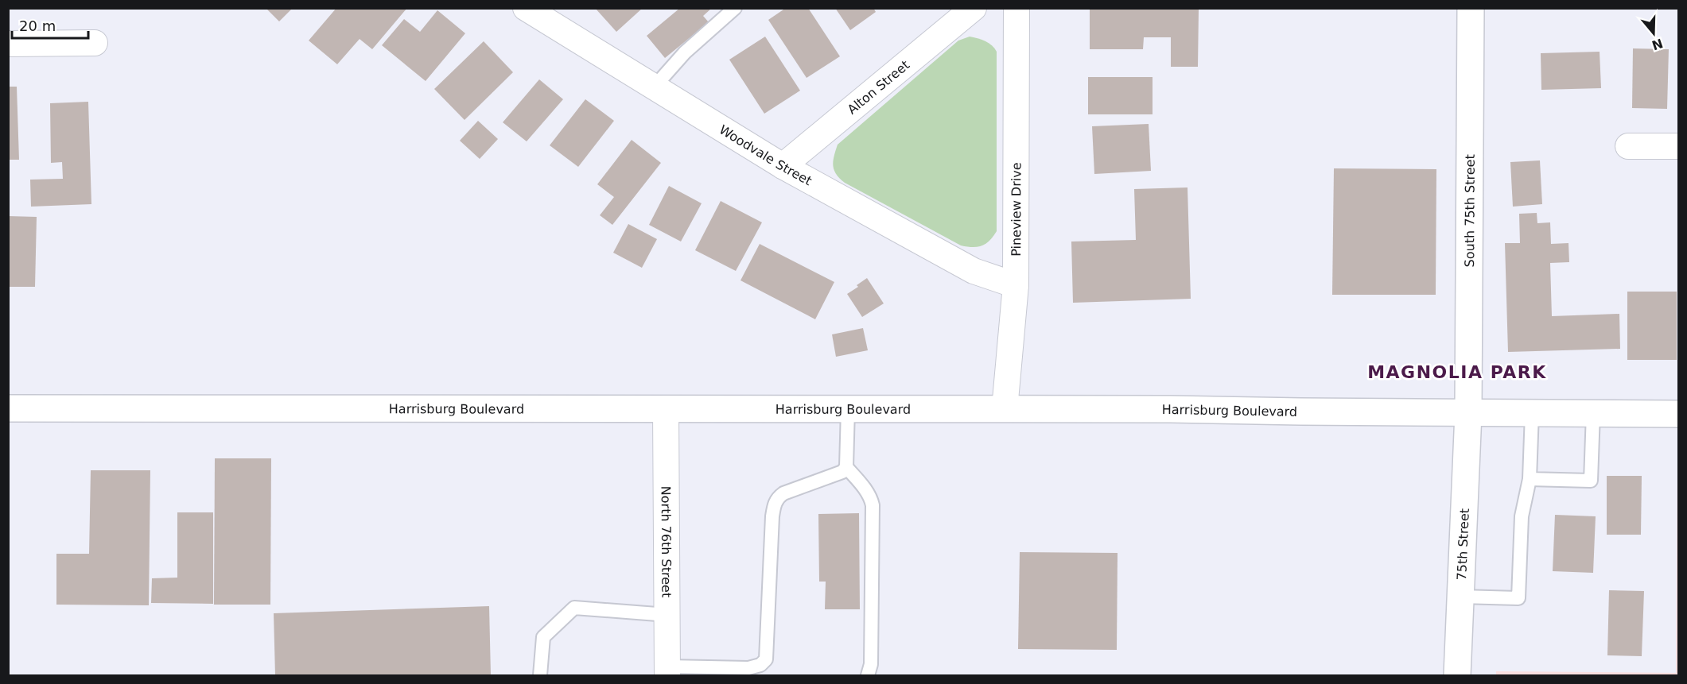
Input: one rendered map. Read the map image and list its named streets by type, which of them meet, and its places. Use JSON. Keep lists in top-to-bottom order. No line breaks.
{"streets":{"main road":["South 75th Street","Harrisburg Boulevard","75th Street"],"street":["Alton Street","Woodvale Street","Pineview Drive","North 76th Street"]},"crossings":[["Alton Street","Woodvale Street"],["Woodvale Street","Pineview Drive"],["Pineview Drive","Harrisburg Boulevard"],["South 75th Street","Harrisburg Boulevard"],["South 75th Street","75th Street"],["Harrisburg Boulevard","North 76th Street"],["Harrisburg Boulevard","75th Street"]],"districts":["MAGNOLIA PARK"],"scale_bar":"20 m","north":"bottom"}
